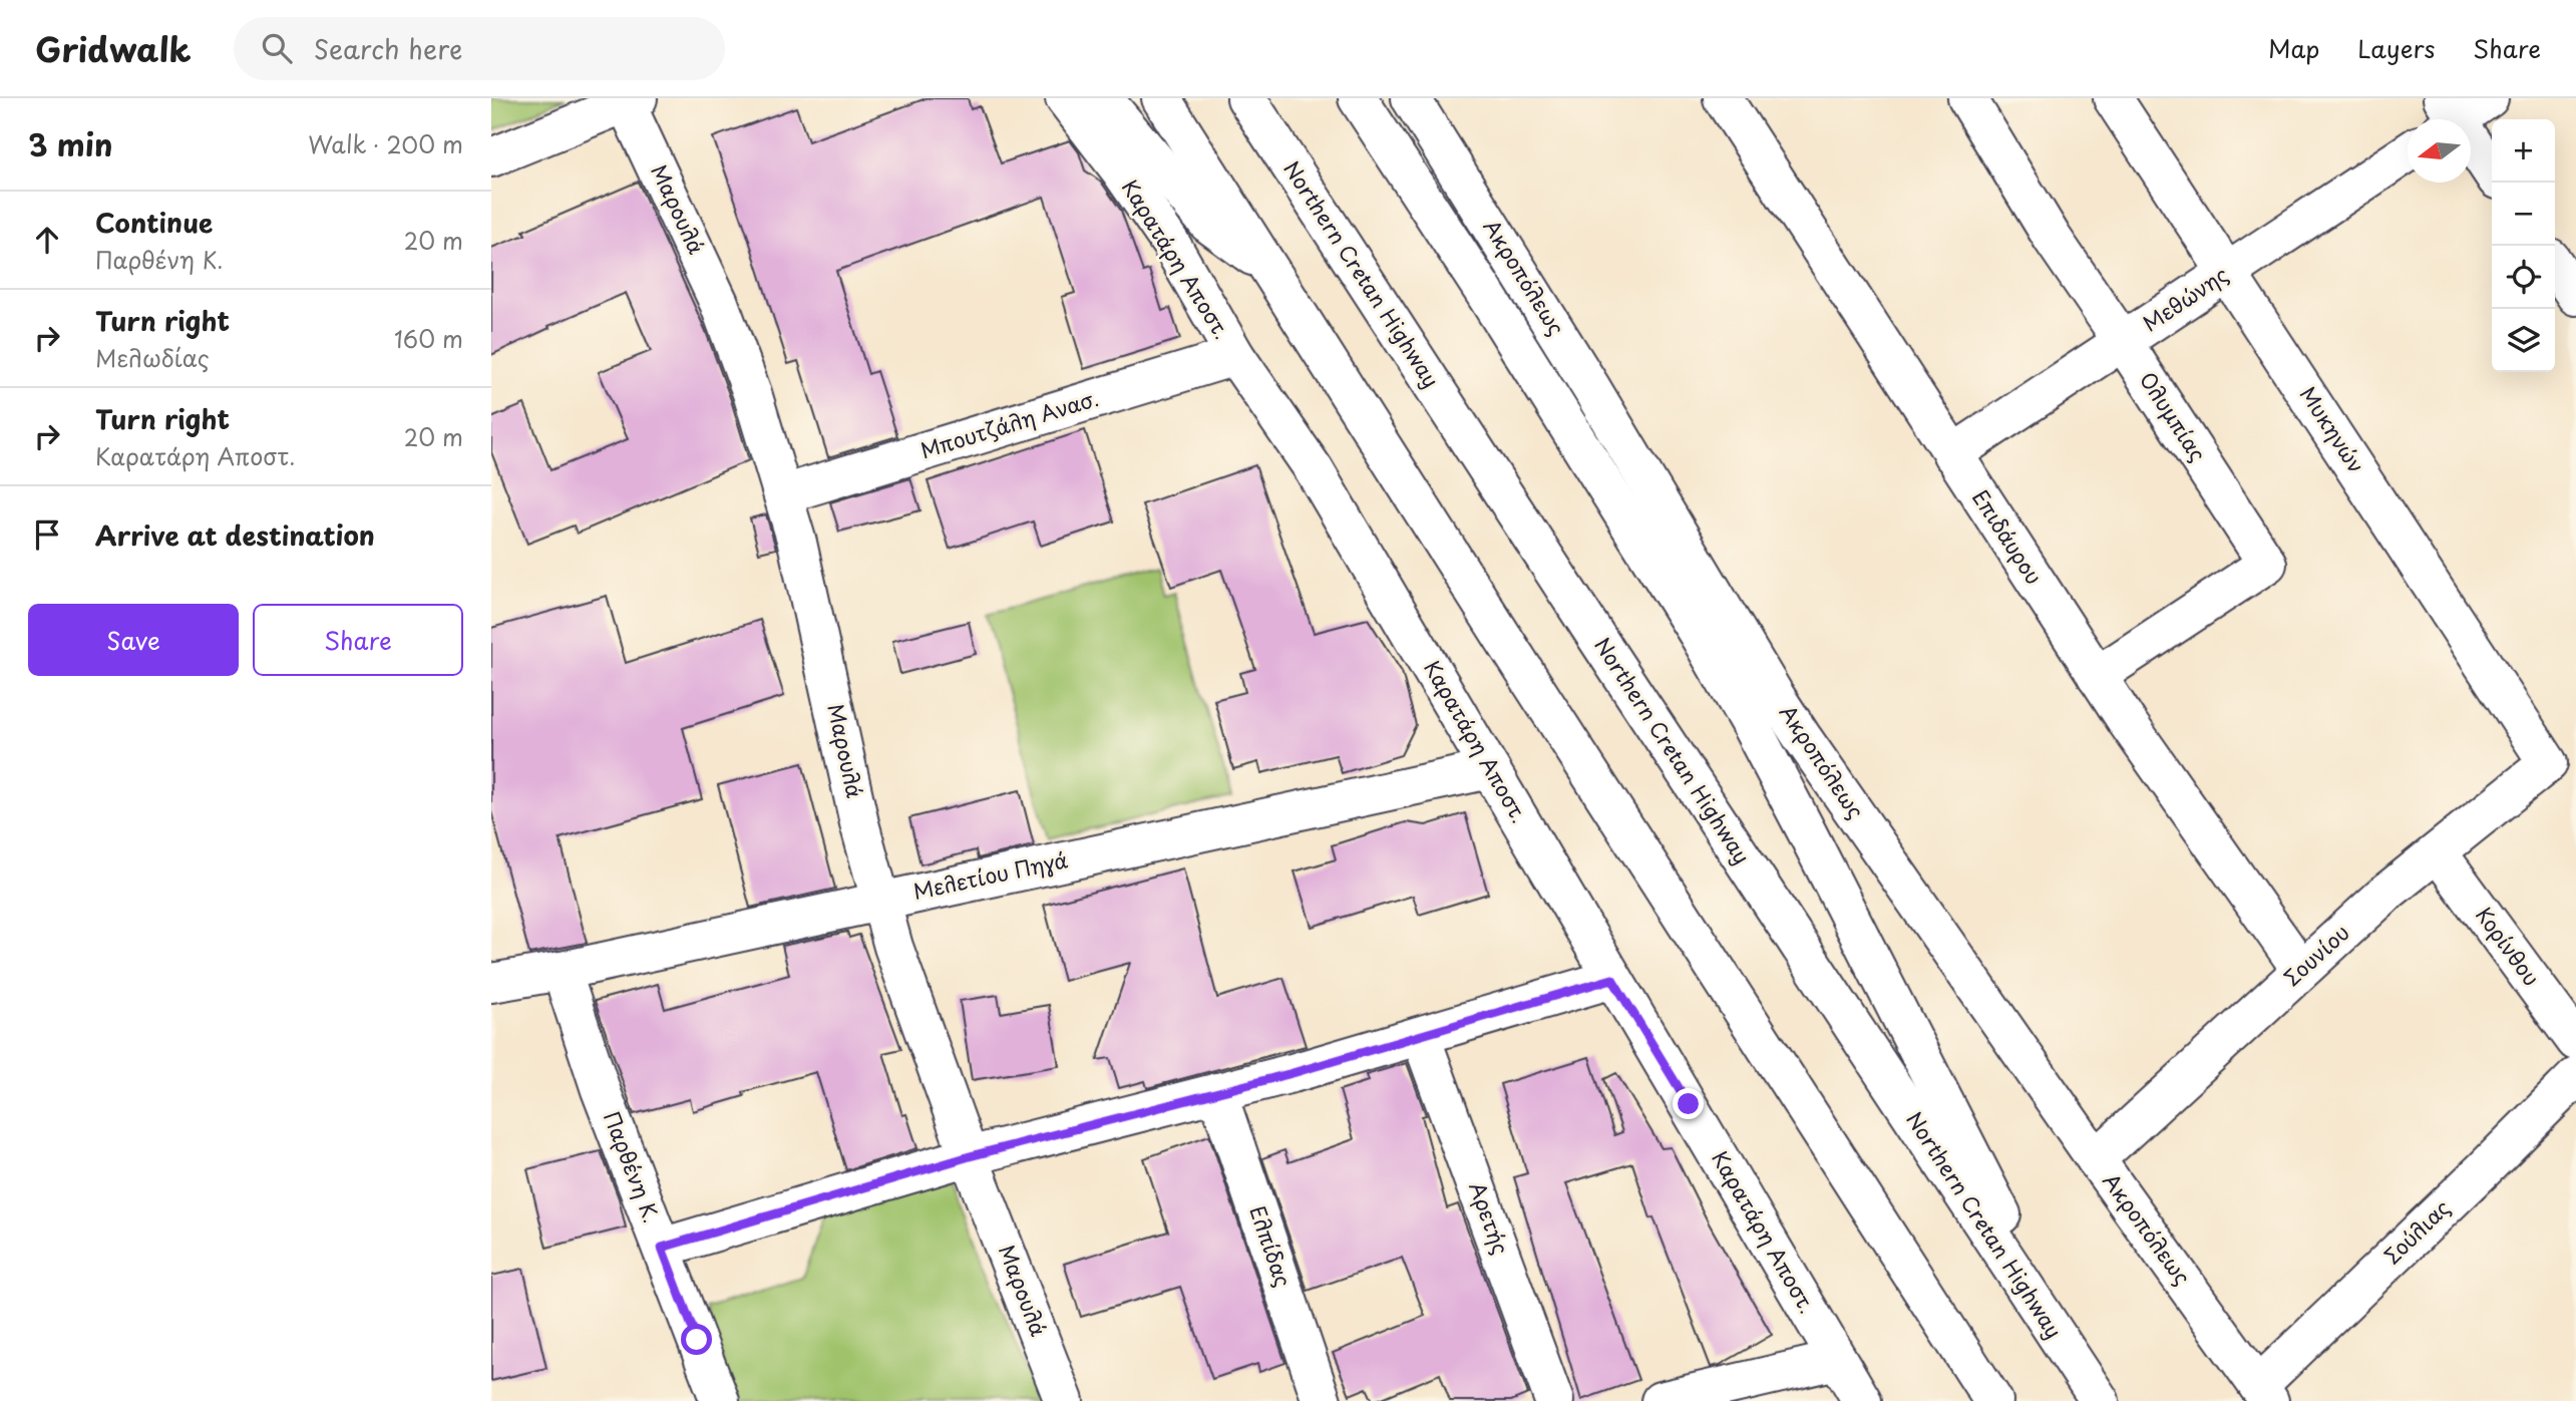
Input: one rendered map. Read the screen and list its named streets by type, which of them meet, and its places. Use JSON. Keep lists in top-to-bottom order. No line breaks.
{"streets":{"main road":["Μαρουλά","Καρατάρη Αποστ.","Northern Cretan Highway","Ακροπόλεως","Μεθώνης","Ολυμπίας","Μπουτζάλη Ανασ.","Μυκηνών","Επιδάυρου","Μελετίου Πηγά","Κορίνθου","Σουνίου","Παρθένη Κ.","Αρετής","Σούλιας","Ελπίδας"]},"crossings":[["Μαρουλά","Μπουτζάλη Ανασ."],["Μαρουλά","Μελετίου Πηγά"],["Καρατάρη Αποστ.","Μπουτζάλη Ανασ."],["Καρατάρη Αποστ.","Μελετίου Πηγά"],["Ακροπόλεως","Σουνίου"],["Ακροπόλεως","Σούλιας"],["Μεθώνης","Ολυμπίας"],["Μεθώνης","Μυκηνών"],["Μεθώνης","Επιδάυρου"],["Ολυμπίας","Επιδάυρου"],["Μυκηνών","Σουνίου"],["Επιδάυρου","Σουνίου"],["Μελετίου Πηγά","Παρθένη Κ."],["Κορίνθου","Σουνίου"]],"north":"left","page":{"header":"Gridwalk","search":"Search here","nav":["Map","Layers","Share"],"heading":["3 min","Walk · 200 m"],"map_buttons":["+","−"],"list":[["Continue","Παρθένη Κ.","20 m"],["Turn right","Μελωδίας","160 m"],["Turn right","Καρατάρη Αποστ.","20 m"],"Arrive at destination"],"buttons":["Save","Share"]}}
